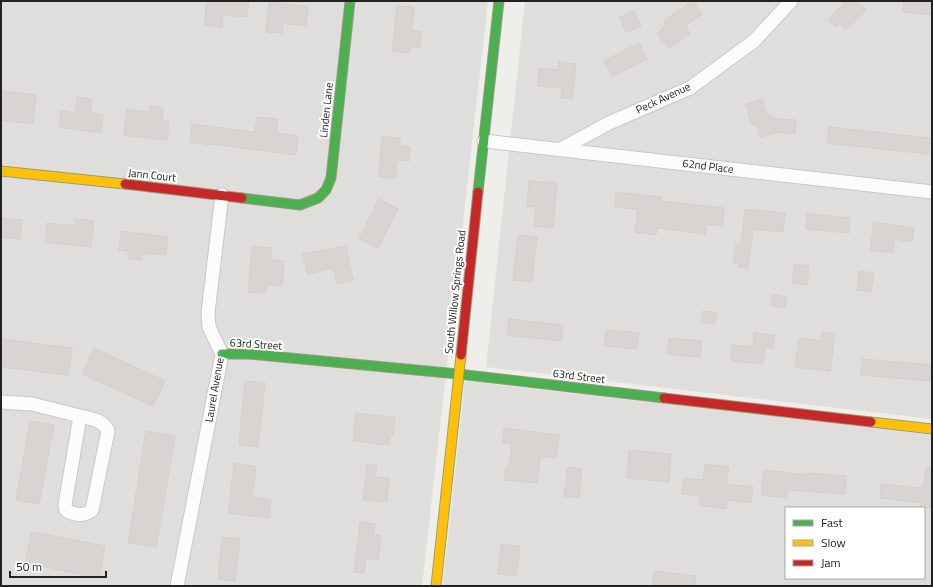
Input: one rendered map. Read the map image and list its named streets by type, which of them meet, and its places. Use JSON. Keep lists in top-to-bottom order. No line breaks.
{"streets":{"street":["Peck Avenue","Linden Lane","62nd Place","Jann Court","South Willow Springs Road","63rd Street","Laurel Avenue"]},"crossings":[["Peck Avenue","62nd Place"],["Linden Lane","Jann Court"],["62nd Place","South Willow Springs Road"],["Jann Court","Laurel Avenue"],["South Willow Springs Road","63rd Street"],["63rd Street","Laurel Avenue"]],"legend":["Fast","Slow","Jam"],"scale_bar":"50 m"}
